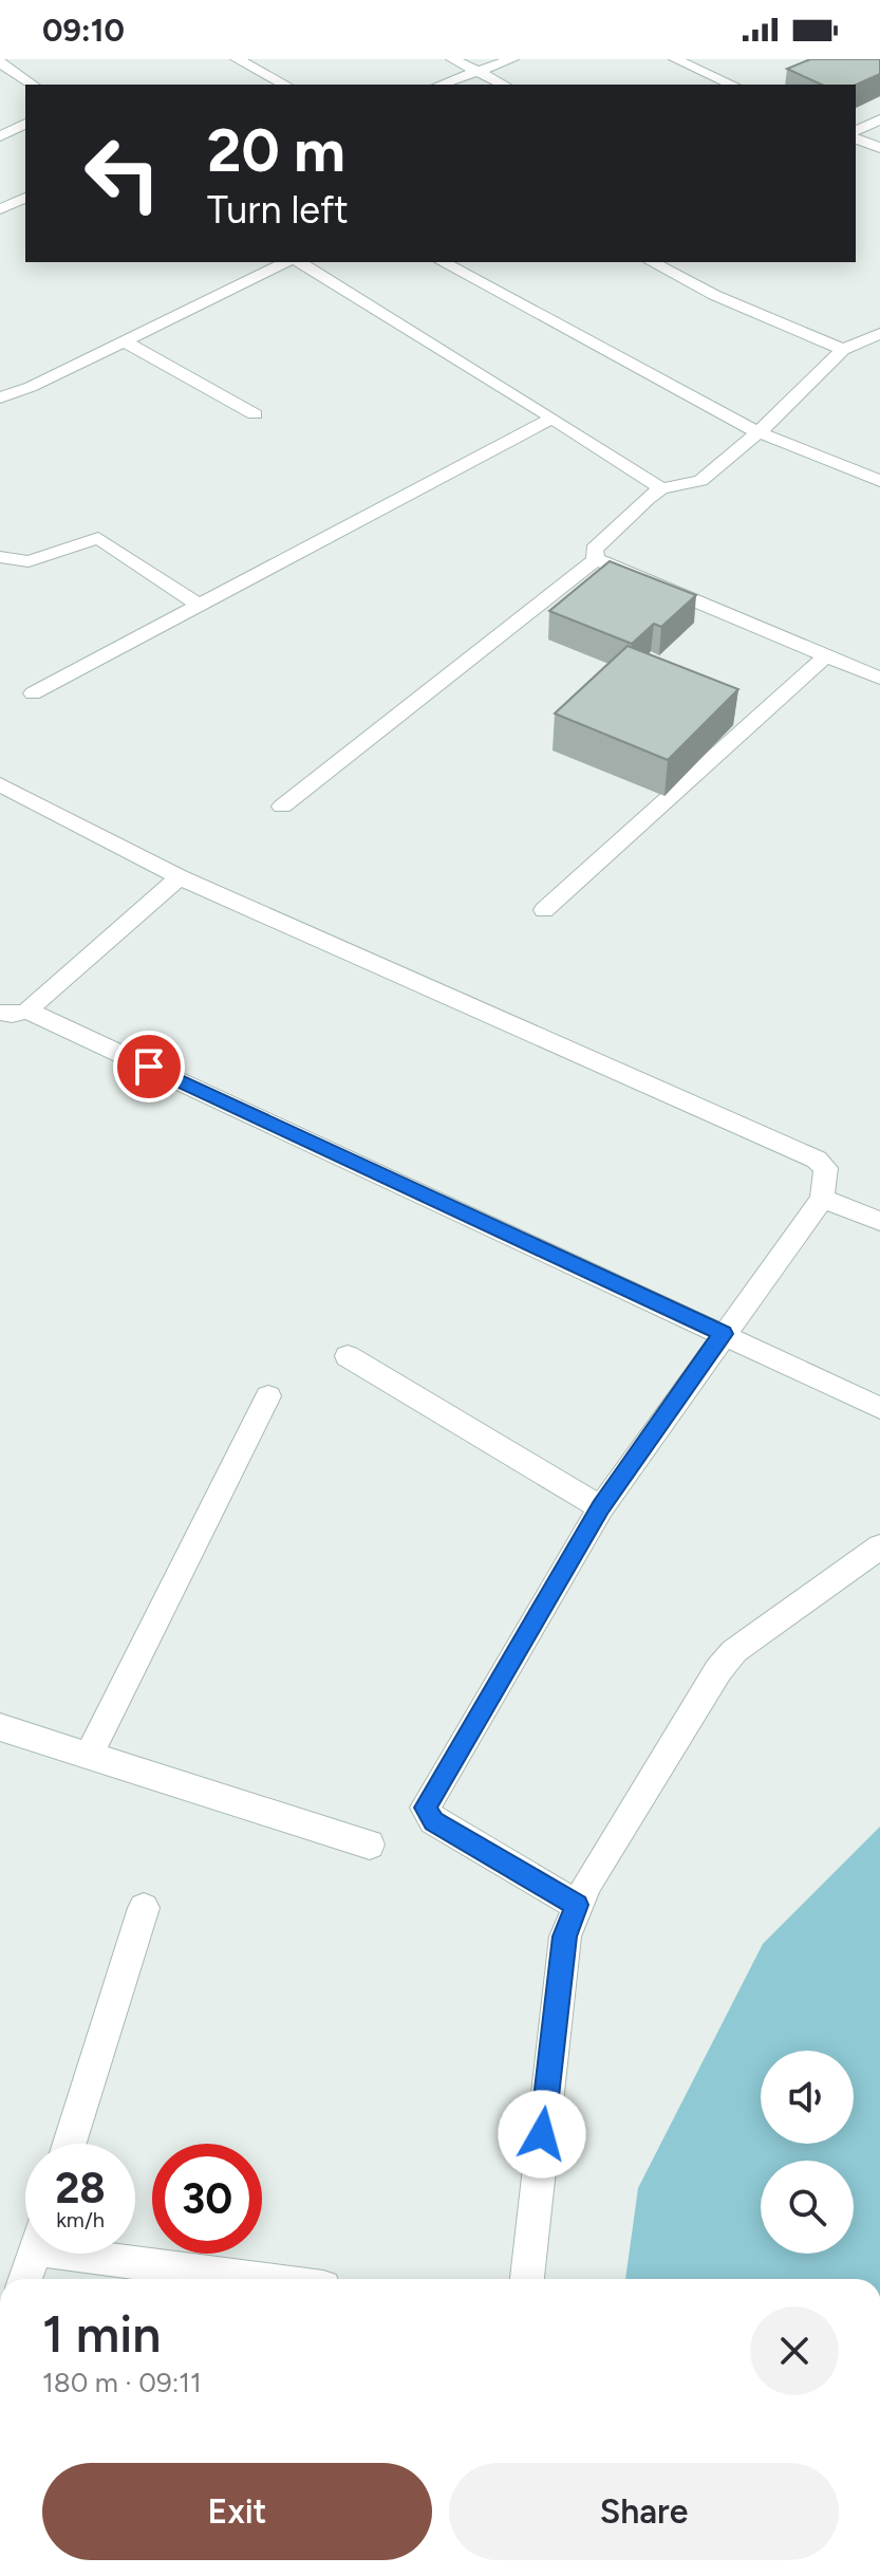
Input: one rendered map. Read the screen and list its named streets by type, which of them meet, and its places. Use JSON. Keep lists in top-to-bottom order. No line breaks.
{"page":{"status":"09:10","turn":["20 m","Turn left"],"speed":"28 km/h","limit":"30","heading":["1 min","180 m · 09:11"],"buttons":["Exit","Share"]}}
